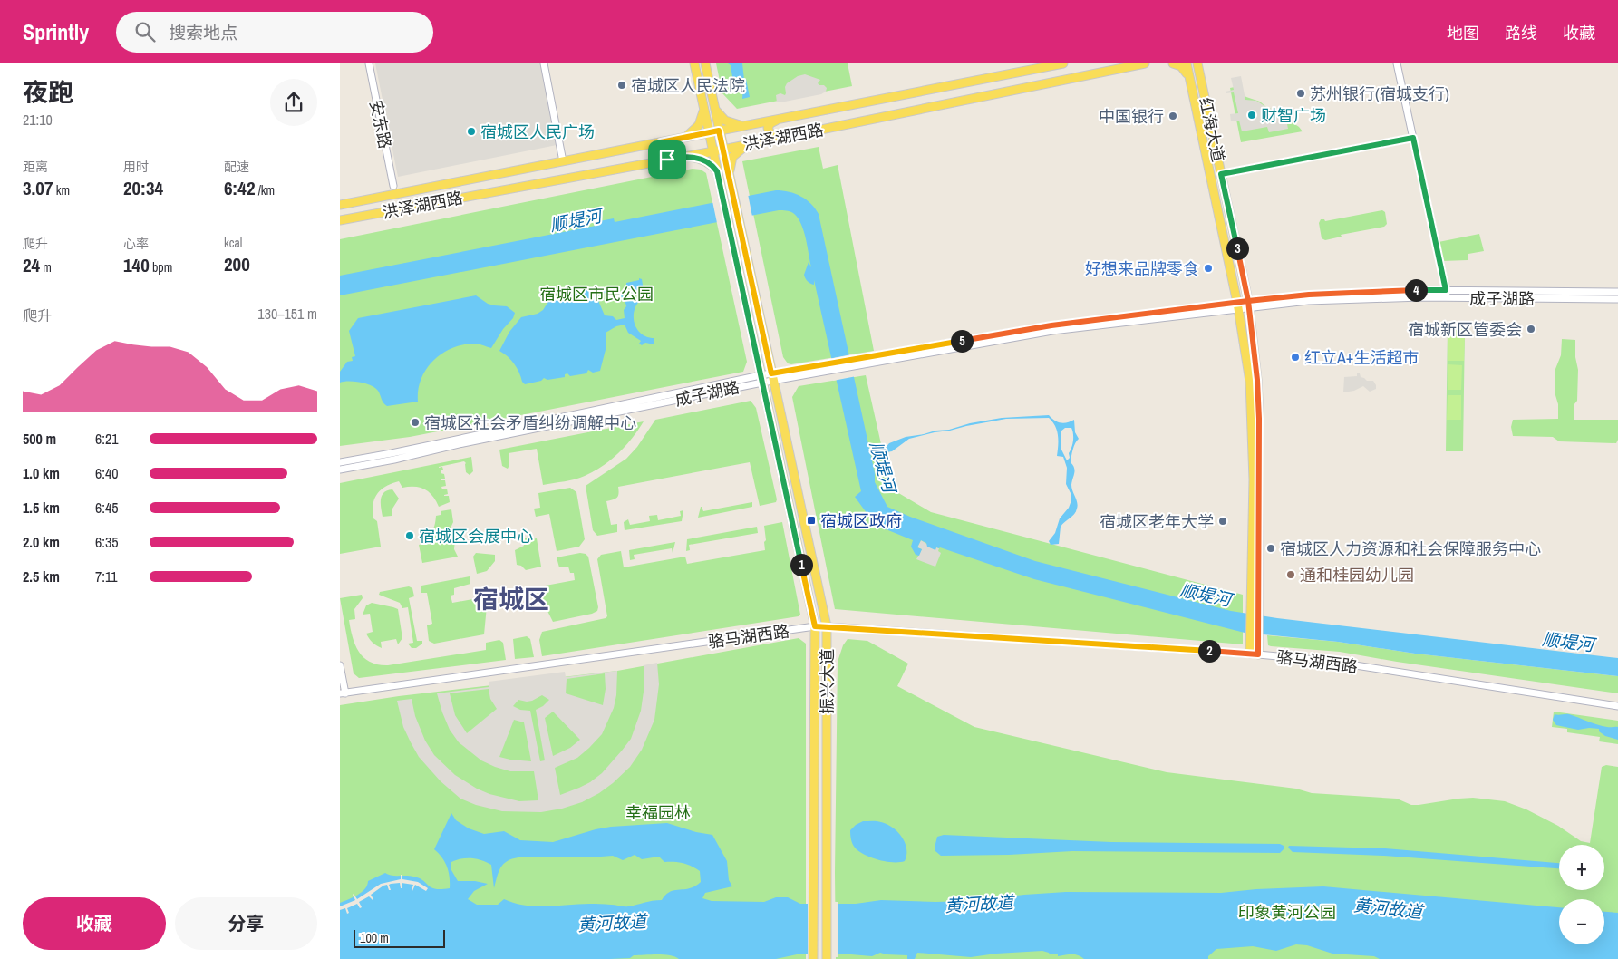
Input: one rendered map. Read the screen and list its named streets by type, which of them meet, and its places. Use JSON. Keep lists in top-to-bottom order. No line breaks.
{"streets":{"main road":["红海大道","洪泽湖西路","振兴大道"],"street":["安东路","成子湖路","骆马湖西路"]},"crossings":[["红海大道","成子湖路"],["红海大道","骆马湖西路"],["洪泽湖西路","振兴大道"],["成子湖路","振兴大道"],["骆马湖西路","振兴大道"]],"districts":["宿城区"],"water":["顺堤河","黄河故道"],"parks":["宿城区市民公园","幸福园林","印象黄河公园"],"places":{"other":["宿城区人民法院","苏州银行(宿城支行)","财智广场","中国银行","宿城区人民广场","好想来品牌零食","宿城新区管委会","红立A+生活超市","宿城区社会矛盾纠纷调解中心","宿城区老年大学","宿城区会展中心","宿城区人力资源和社会保障服务中心","通和桂园幼儿园"],"transit":["宿城区政府"]},"scale_bar":"100 m","page":{"header":"Sprintly","search":"搜索地点","nav":["地图","路线","收藏"],"heading":["夜跑","21:10"],"stats":[["距离","3.07 km"],["用时","20:34"],["配速","6:42 /km"],["爬升","24 m"],["心率","140 bpm"],["kcal","200"]],"pins":["3","4","5","1","2"],"chart":["爬升","130–151 m"],"list":[{"name":"500 m","note":"6:21"},{"name":"1.0 km","note":"6:40"},{"name":"1.5 km","note":"6:45"},{"name":"2.0 km","note":"6:35"},{"name":"2.5 km","note":"7:11"}],"map_buttons":["+","−"],"buttons":["收藏","分享"],"scale":"100 m"}}
